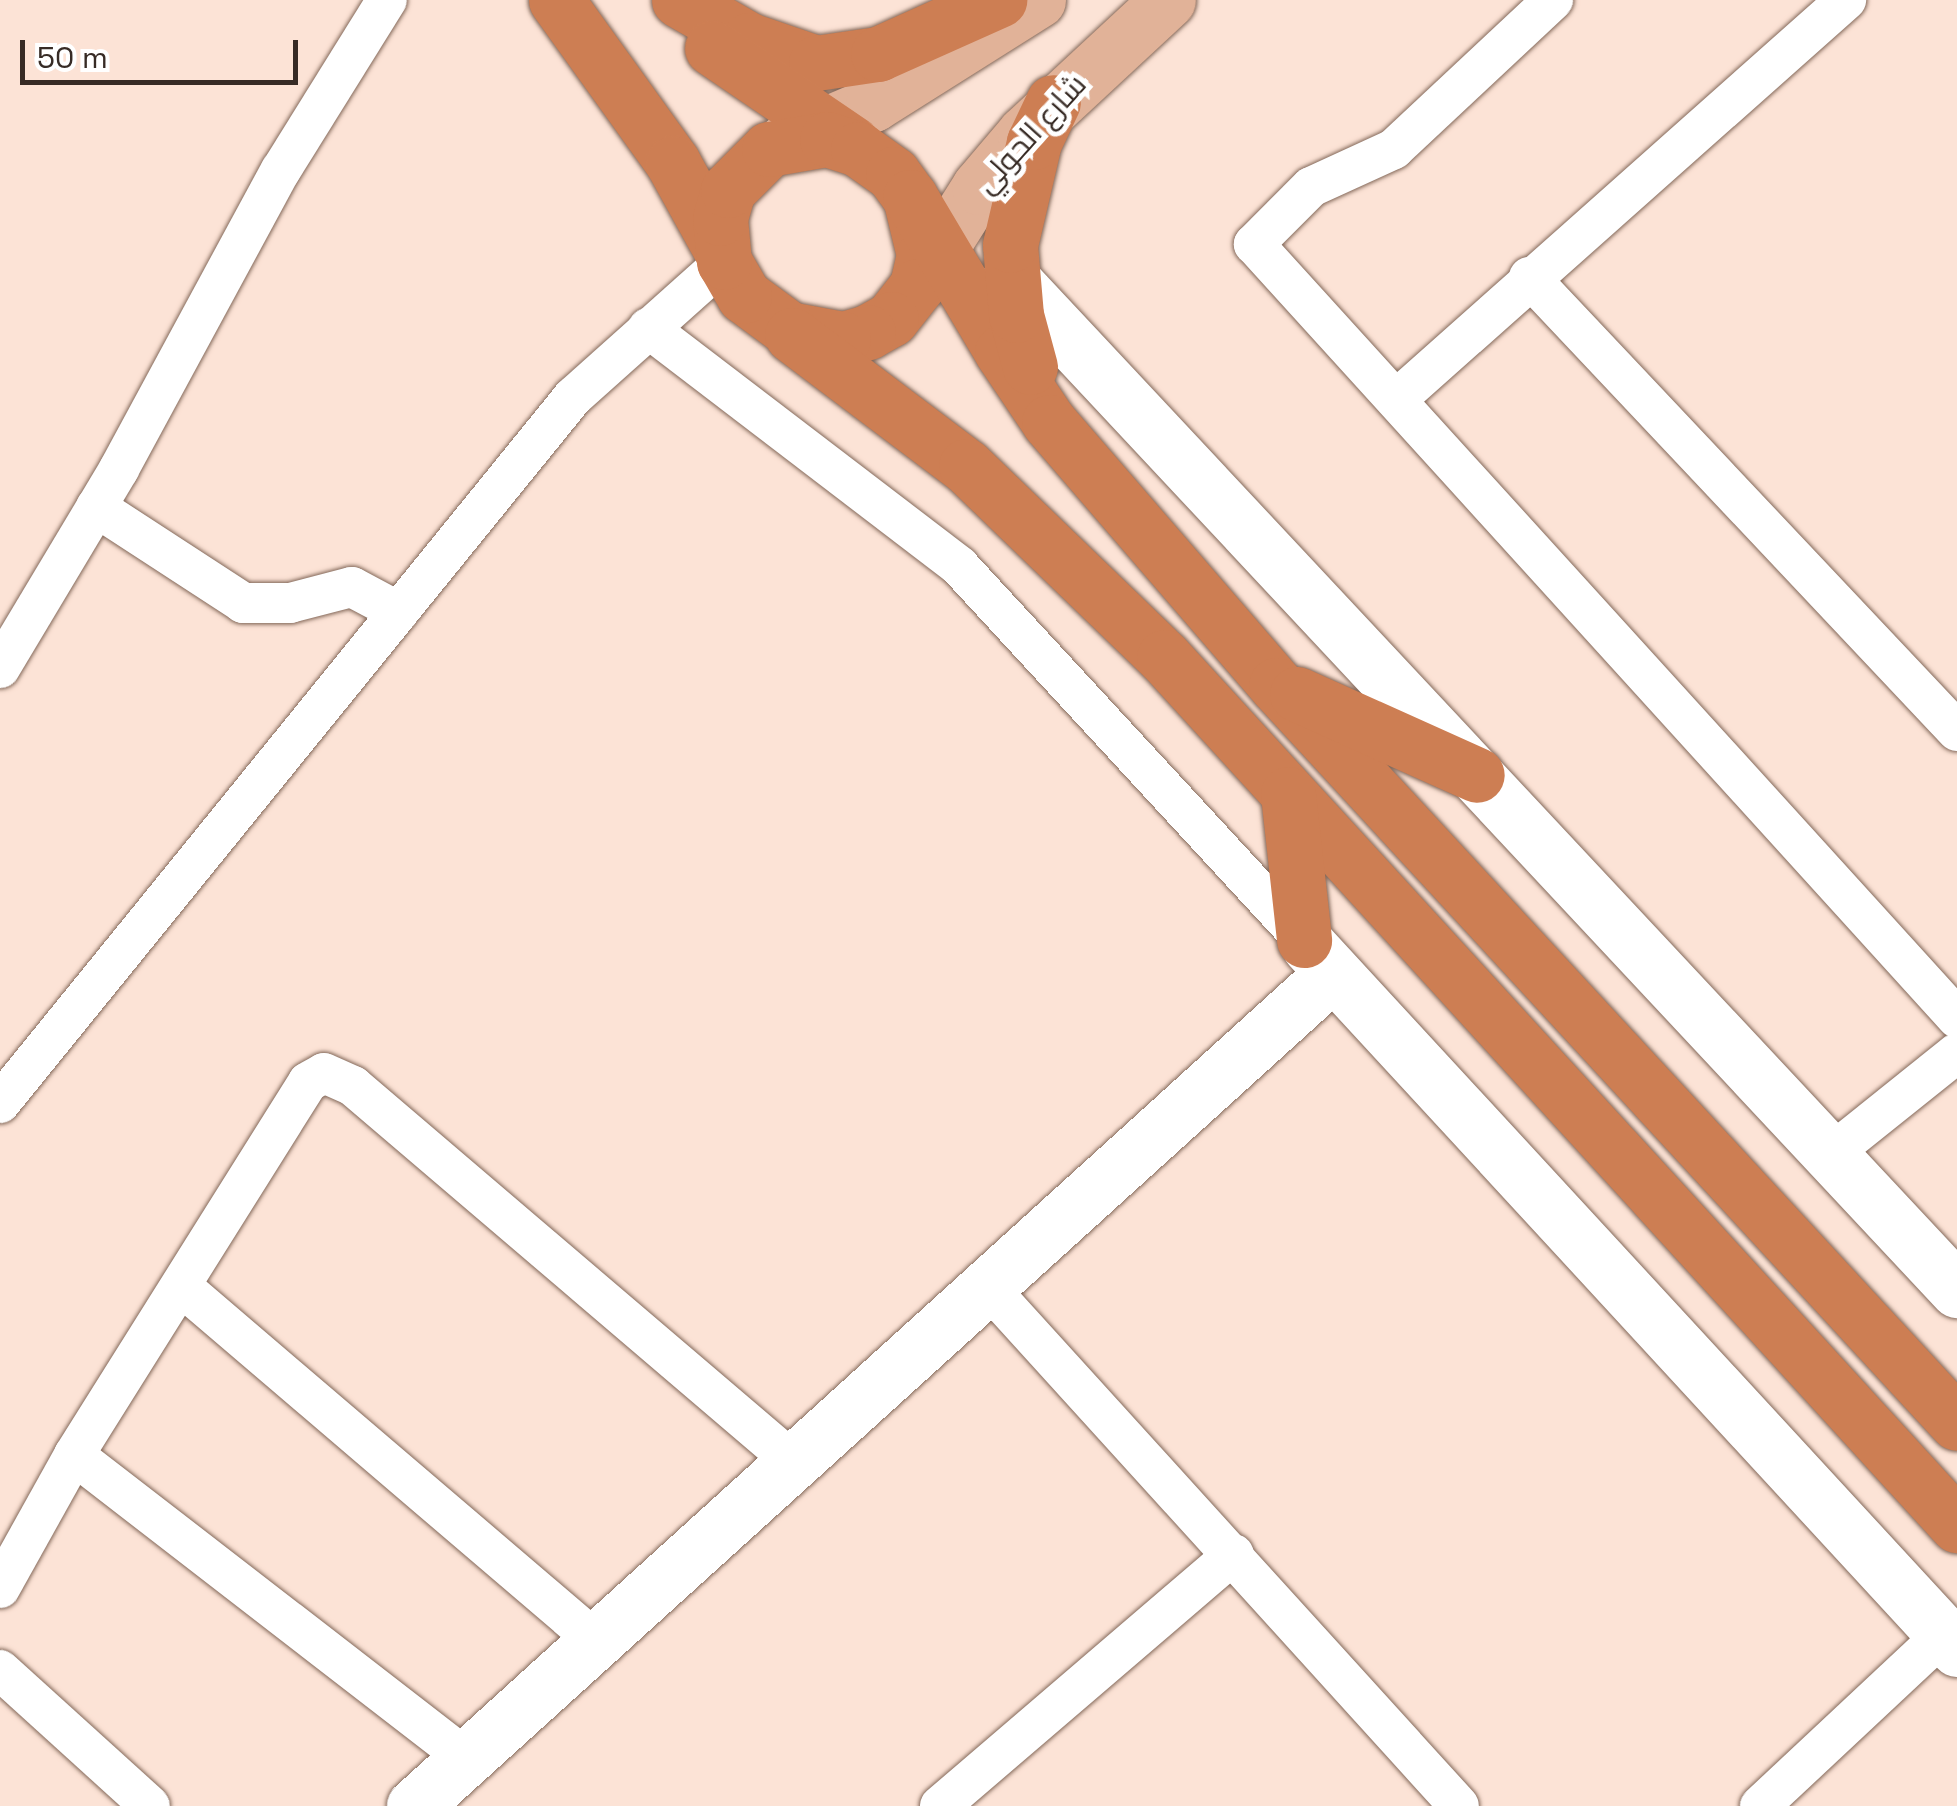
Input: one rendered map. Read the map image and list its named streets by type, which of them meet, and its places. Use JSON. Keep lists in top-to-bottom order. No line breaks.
{"streets":{"main road":["شارع الحولي"]},"scale_bar":"50 m"}
